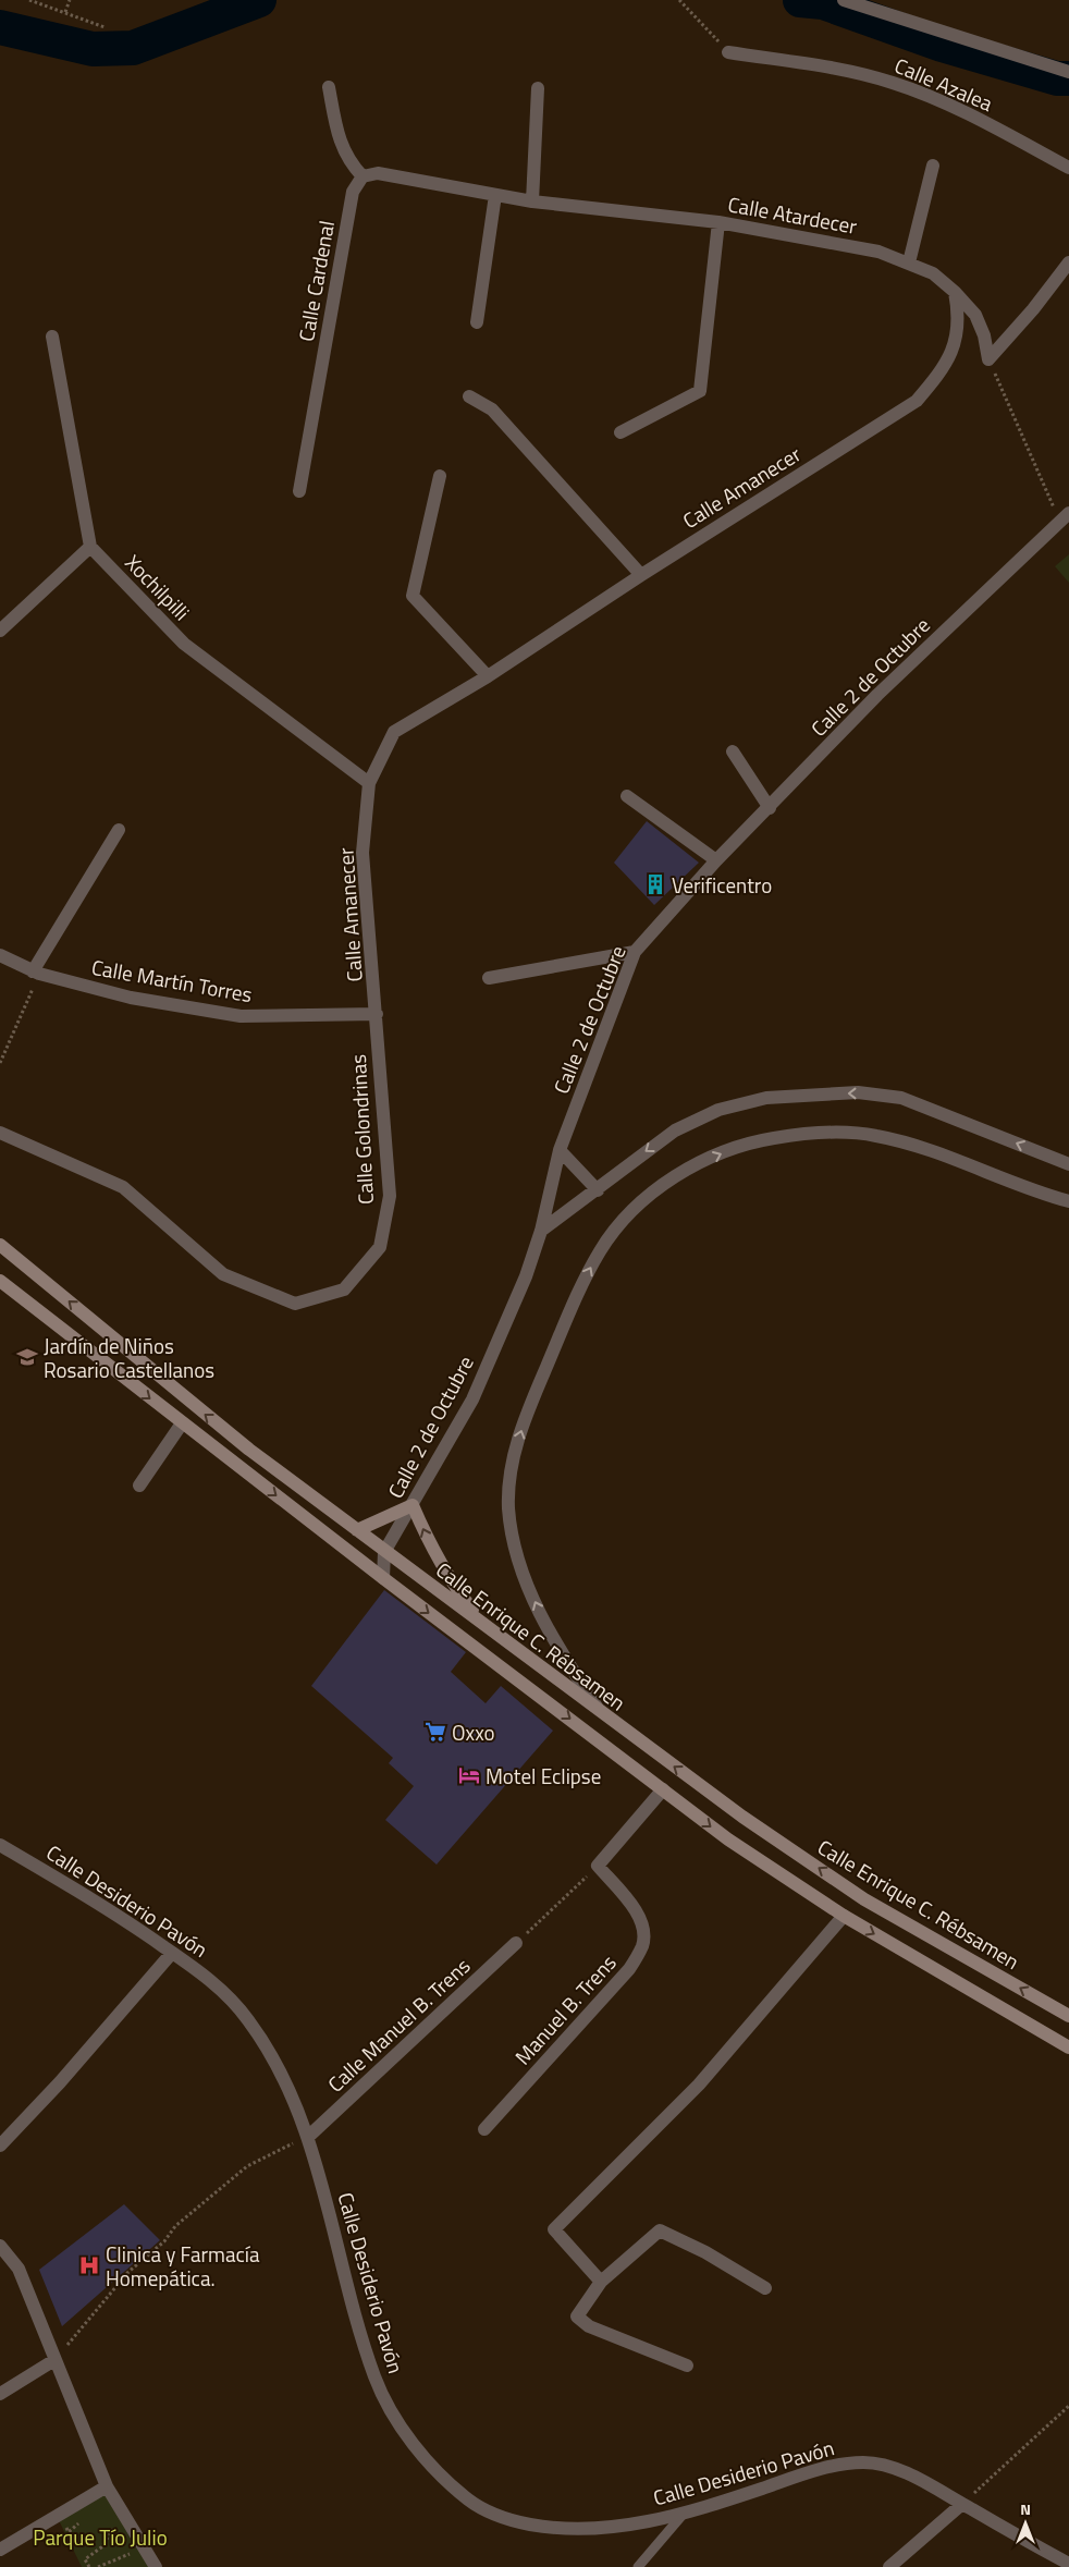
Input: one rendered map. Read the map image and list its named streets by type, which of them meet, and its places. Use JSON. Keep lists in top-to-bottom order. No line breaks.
{"streets":{"main road":["Calle Enrique C. Rébsamen"],"street":["Calle Azalea","Calle Atardecer","Calle Cardenal","Calle Amanecer","Xochilpilli","Calle 2 de Octubre","Calle Martín Torres","Calle Golondrinas","Calle Desiderio Pavón","Manuel B. Trens","Calle Manuel B. Trens"]},"crossings":[["Calle Atardecer","Calle Cardenal"],["Calle Atardecer","Calle Amanecer"],["Calle Amanecer","Xochilpilli"],["Calle Amanecer","Calle Martín Torres"],["Calle Amanecer","Calle Golondrinas"],["Calle 2 de Octubre","Calle Enrique C. Rébsamen"],["Calle Martín Torres","Calle Golondrinas"],["Calle Desiderio Pavón","Calle Manuel B. Trens"]],"parks":["Parque Tío Julio"],"places":{"building":["Verificentro"],"school or university":["Jardín de Niños Rosario Castellanos"],"supermarket":["Oxxo"],"hotel":["Motel Eclipse"],"hospital":["Clinica y Farmacía Homepática."]},"north":"top"}
